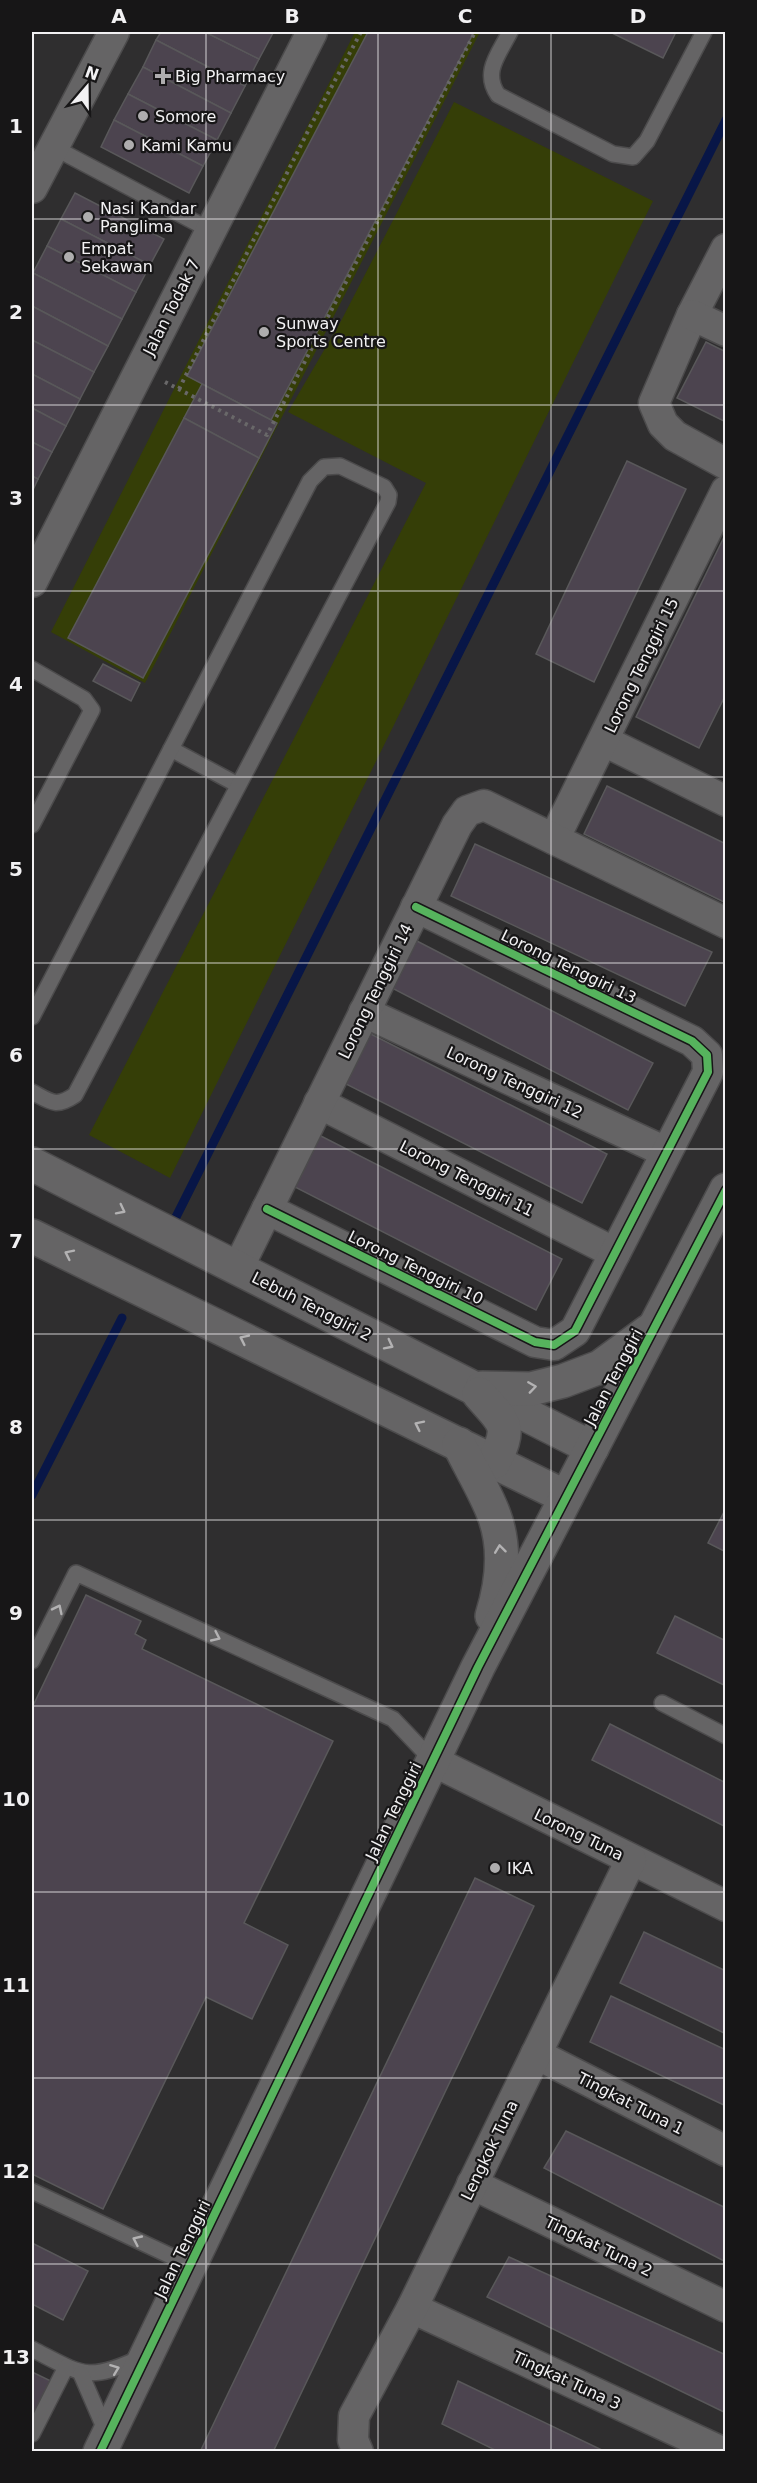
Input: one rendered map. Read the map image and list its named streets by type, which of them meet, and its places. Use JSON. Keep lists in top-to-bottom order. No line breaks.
{"streets":{"street":["Jalan Todak 7","Lorong Tenggiri 15","Lorong Tenggiri 13","Lorong Tenggiri 14","Lorong Tenggiri 12","Lorong Tenggiri 11","Lorong Tenggiri 10","Lebuh Tenggiri 2","Jalan Tenggiri","Lorong Tuna","Tingkat Tuna 1","Lengkok Tuna","Tingkat Tuna 2","Tingkat Tuna 3"]},"crossings":[["Lorong Tenggiri 15","Lorong Tenggiri 14"],["Lorong Tenggiri 13","Lorong Tenggiri 14"],["Lorong Tenggiri 13","Lorong Tenggiri 12"],["Lorong Tenggiri 14","Lorong Tenggiri 12"],["Lorong Tenggiri 14","Lorong Tenggiri 11"],["Lorong Tenggiri 14","Lorong Tenggiri 10"],["Lorong Tenggiri 14","Lebuh Tenggiri 2"],["Lorong Tenggiri 11","Lorong Tenggiri 10"],["Lebuh Tenggiri 2","Jalan Tenggiri"],["Jalan Tenggiri","Lorong Tuna"],["Lorong Tuna","Lengkok Tuna"],["Tingkat Tuna 1","Lengkok Tuna"],["Lengkok Tuna","Tingkat Tuna 2"],["Lengkok Tuna","Tingkat Tuna 3"]],"places":{"health":["Big Pharmacy"],"other":["Somore","Kami Kamu","Nasi Kandar Panglima","Empat Sekawan","Sunway Sports Centre","IKA"]},"north":"top","grid":{"columns":["A","B","C","D"],"rows":["1","2","3","4","5","6","7","8","9","10","11","12","13"]}}
